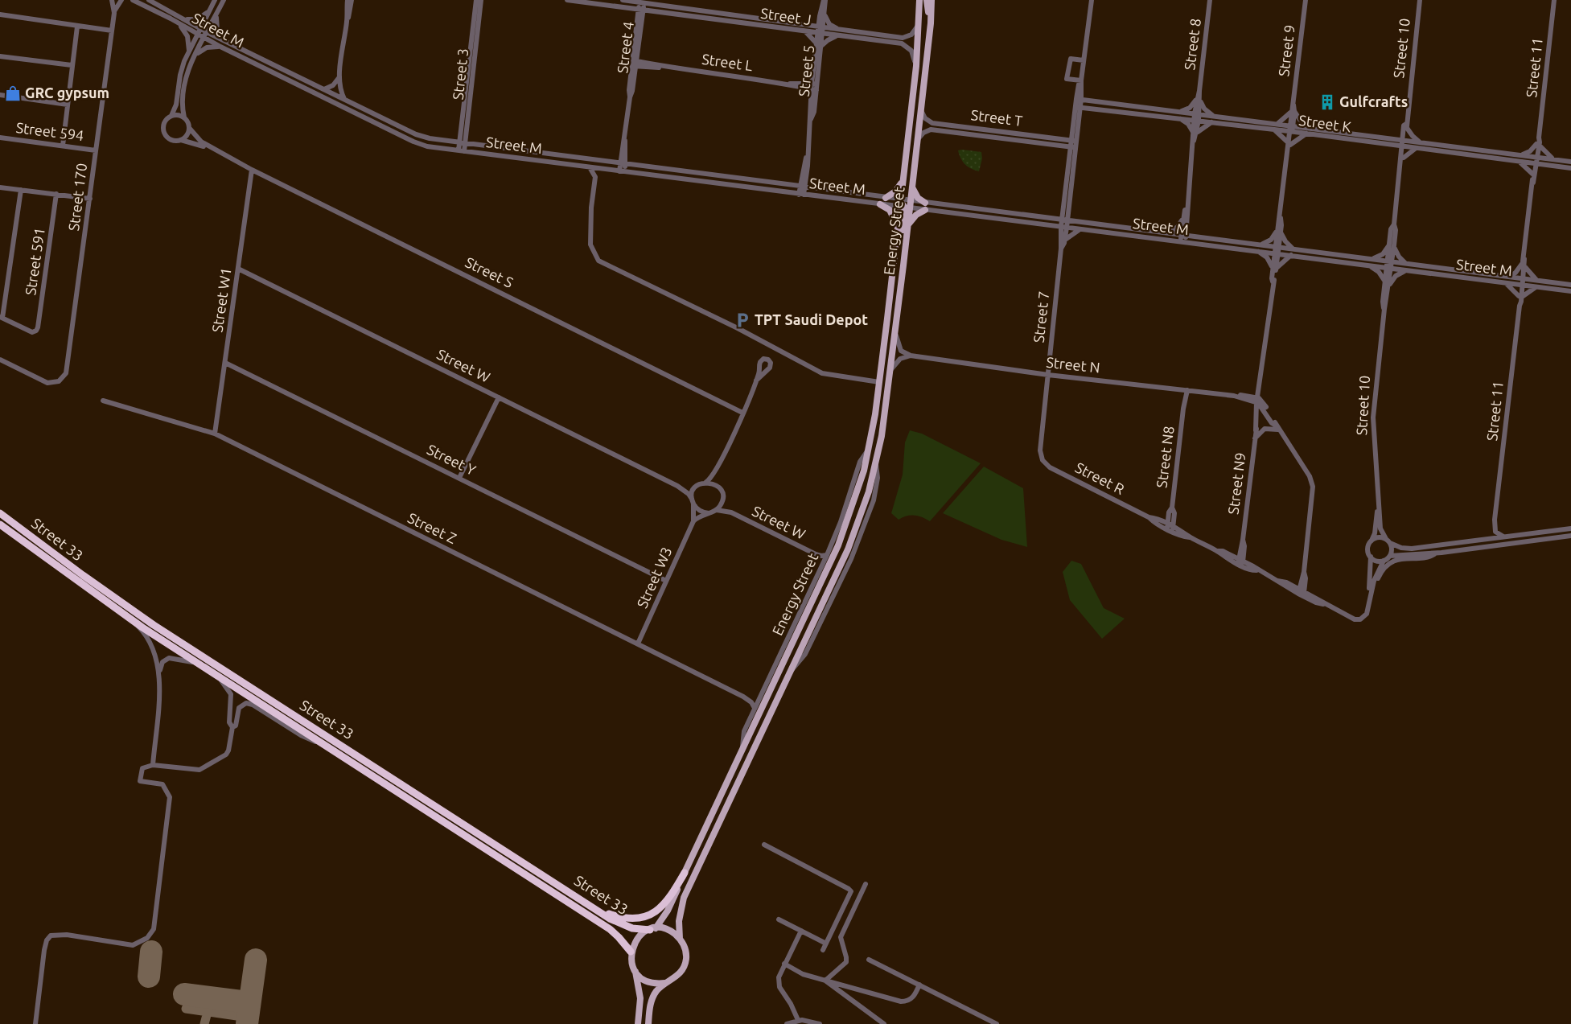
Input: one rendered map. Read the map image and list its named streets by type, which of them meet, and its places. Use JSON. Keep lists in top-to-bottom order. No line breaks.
{"streets":{"highway":["Street 33"],"main road":["Energy Street"],"street":["Street J","Street M","Street 8","Street 4","Street 10","Street 9","Street L","Street 11","Street 5","Street 3","Street T","Street K","Street 594","Street 170","Street 591","Street S","Street W1","Street 7","Street N","Street W","Street N8","Street Y","Street R","Street N9","Street Z","Street W3"]},"crossings":[["Street J","Street 4"],["Street J","Street 5"],["Street J","Energy Street"],["Street M","Street 8"],["Street M","Street 4"],["Street M","Street 10"],["Street M","Street 9"],["Street M","Street 11"],["Street M","Street 5"],["Street M","Street 3"],["Street M","Street K"],["Street M","Energy Street"],["Street M","Street 7"],["Street 8","Street 9"],["Street 8","Street K"],["Street 4","Street L"],["Street 10","Street 9"],["Street 10","Street K"],["Street 9","Street K"],["Street 9","Street N"],["Street 9","Street N9"],["Street L","Street 5"],["Street 11","Street K"],["Street T","Energy Street"],["Street T","Street 7"],["Street K","Street 7"],["Street 594","Street 170"],["Energy Street","Street W"],["Energy Street","Street Z"],["Energy Street","Street 33"],["Street S","Street W1"],["Street W1","Street W"],["Street W1","Street Y"],["Street W1","Street Z"],["Street 7","Street N"],["Street 7","Street R"],["Street N","Street N8"],["Street N","Street N9"],["Street W","Street W3"],["Street N8","Street R"],["Street Y","Street W3"],["Street R","Street N9"],["Street Z","Street W3"]],"places":{"shop":["GRC gypsum"],"building":["Gulfcrafts"],"parking":["TPT Saudi Depot"]}}
